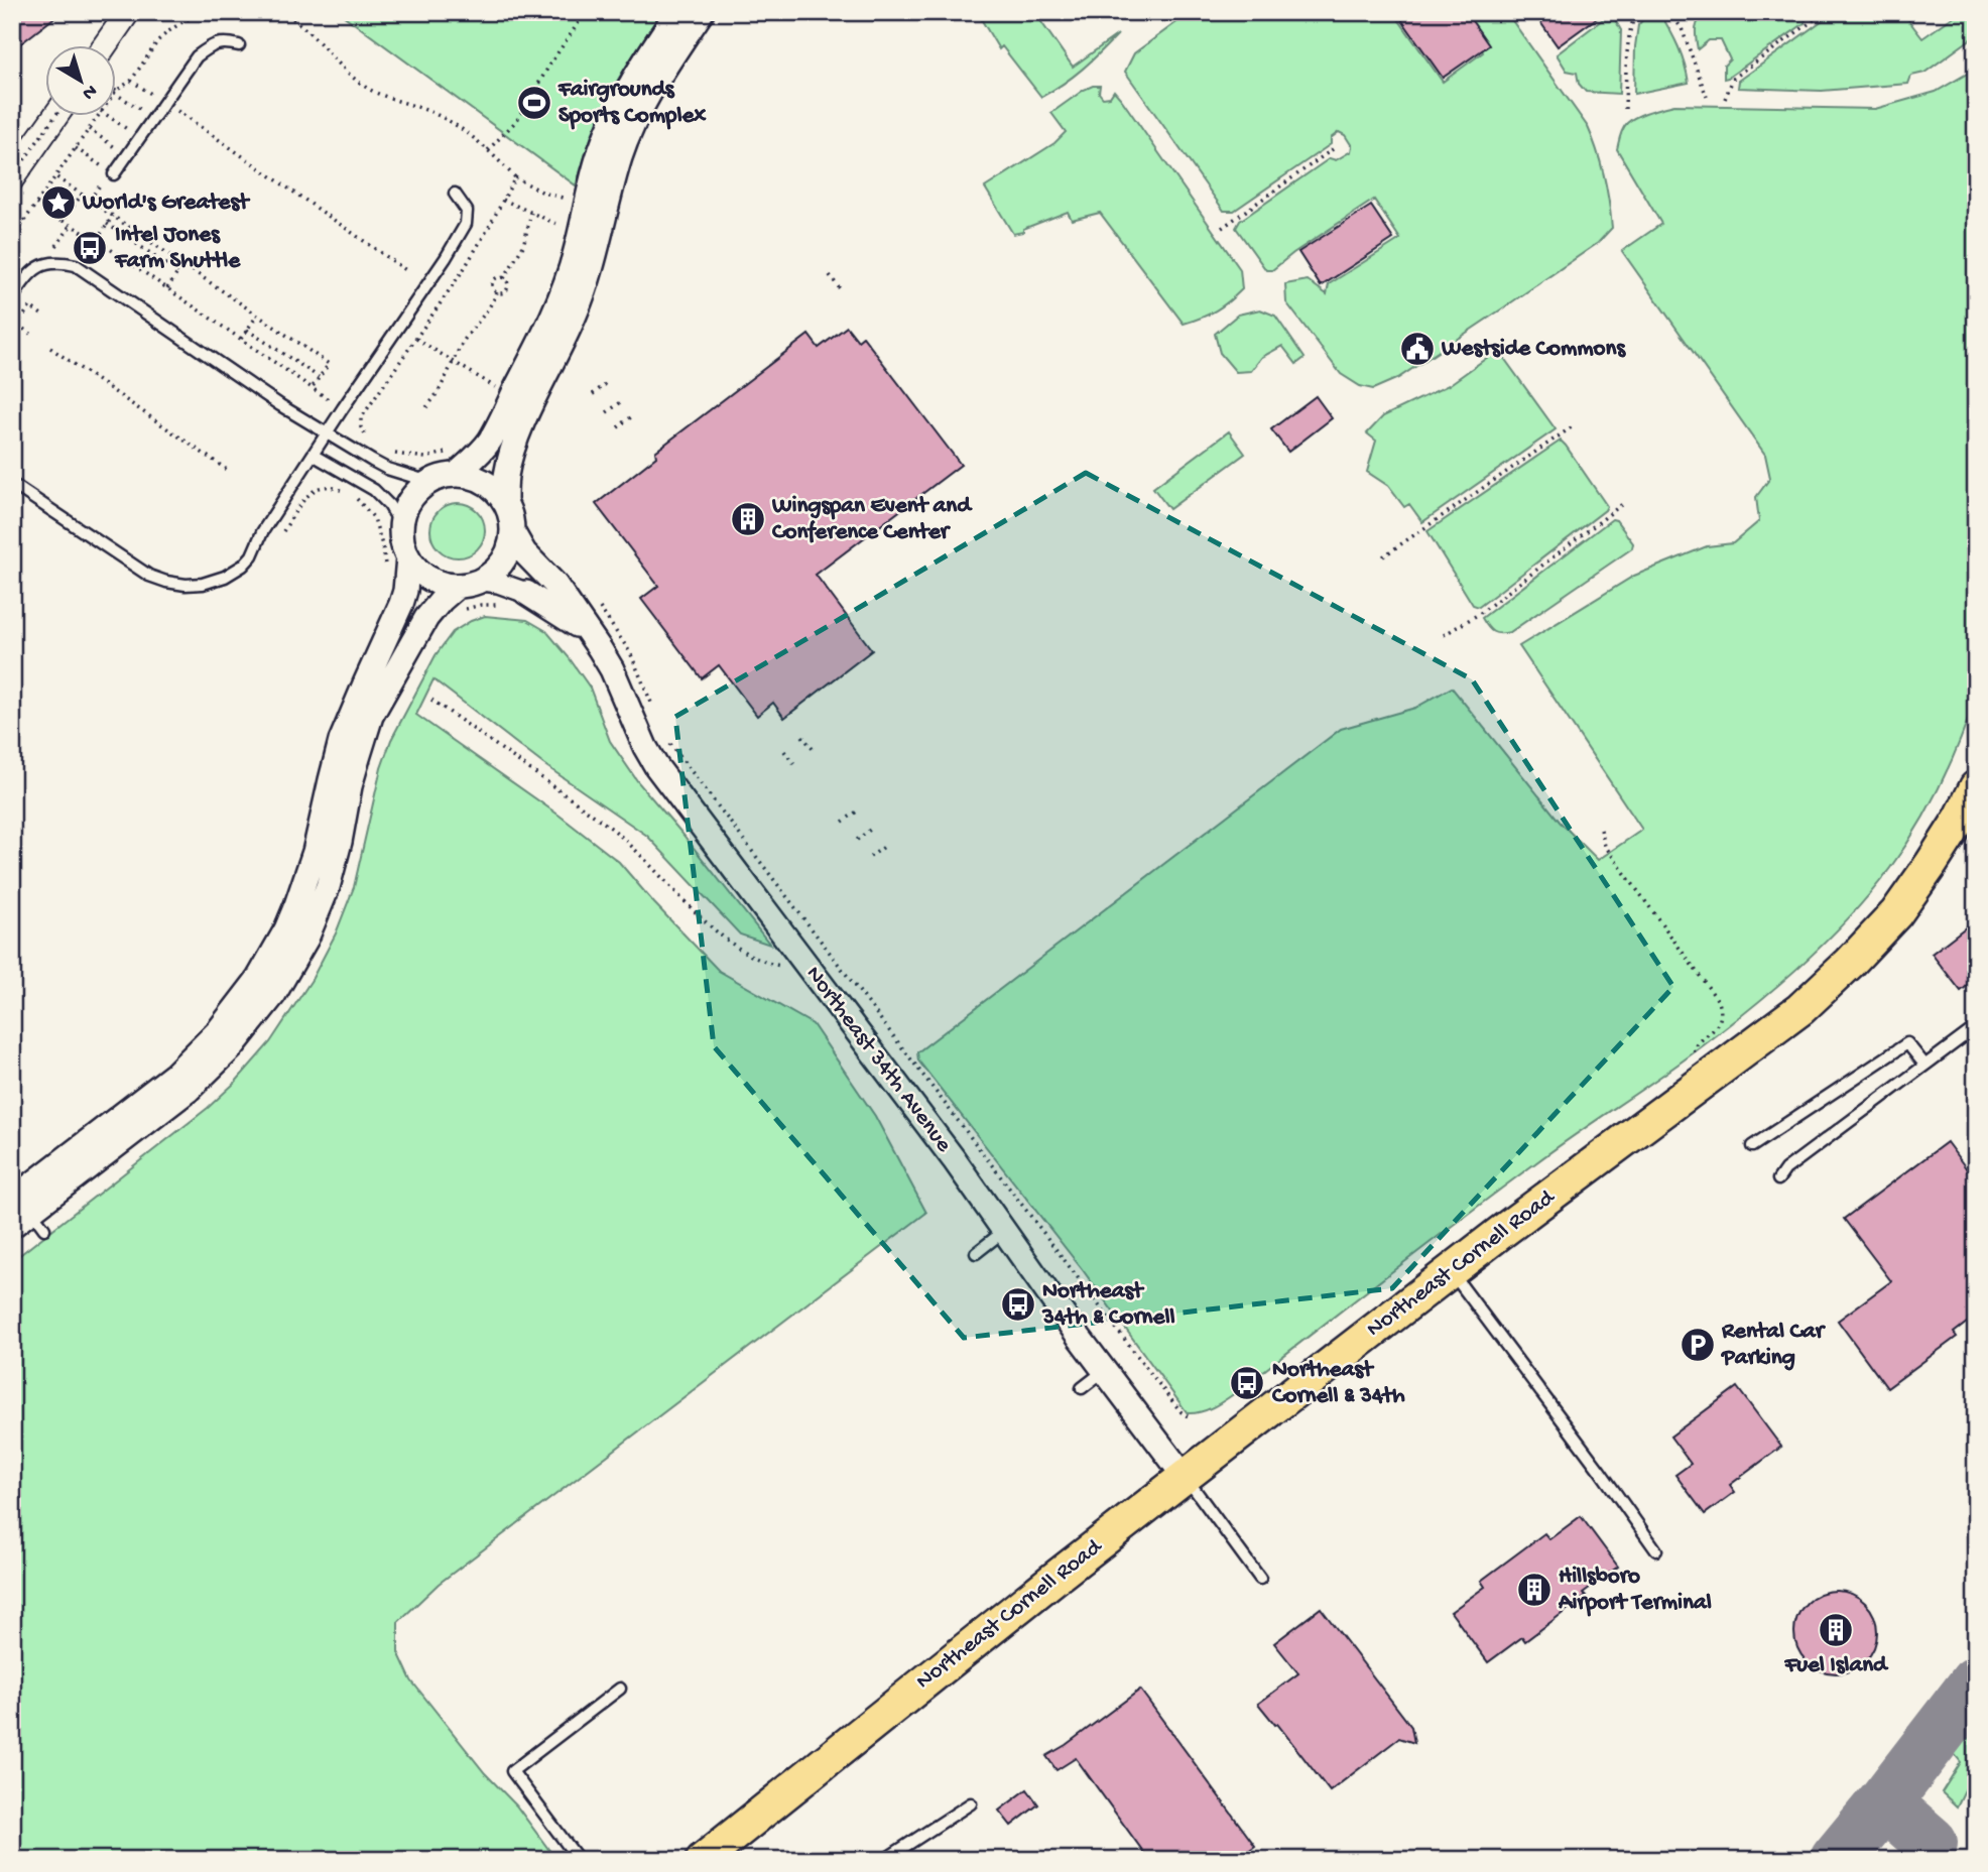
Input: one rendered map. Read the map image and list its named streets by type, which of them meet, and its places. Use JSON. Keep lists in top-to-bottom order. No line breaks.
{"streets":{"highway":["Northeast Cornell Road"],"street":["Northeast 34th Avenue"]},"crossings":[["Northeast 34th Avenue","Northeast Cornell Road"]],"places":{"sports":["Fairgrounds Sports Complex"],"place":["World's Greatest"],"bus stop":["Intel Jones Farm Shuttle","Northeast 34th & Cornell","Northeast Cornell & 34th"],"public building":["Westside Commons"],"building":["Wingspan Event and Conference Center","Hillsboro Airport Terminal","Fuel Island"],"parking":["Rental Car Parking"]},"north":"bottom right"}
